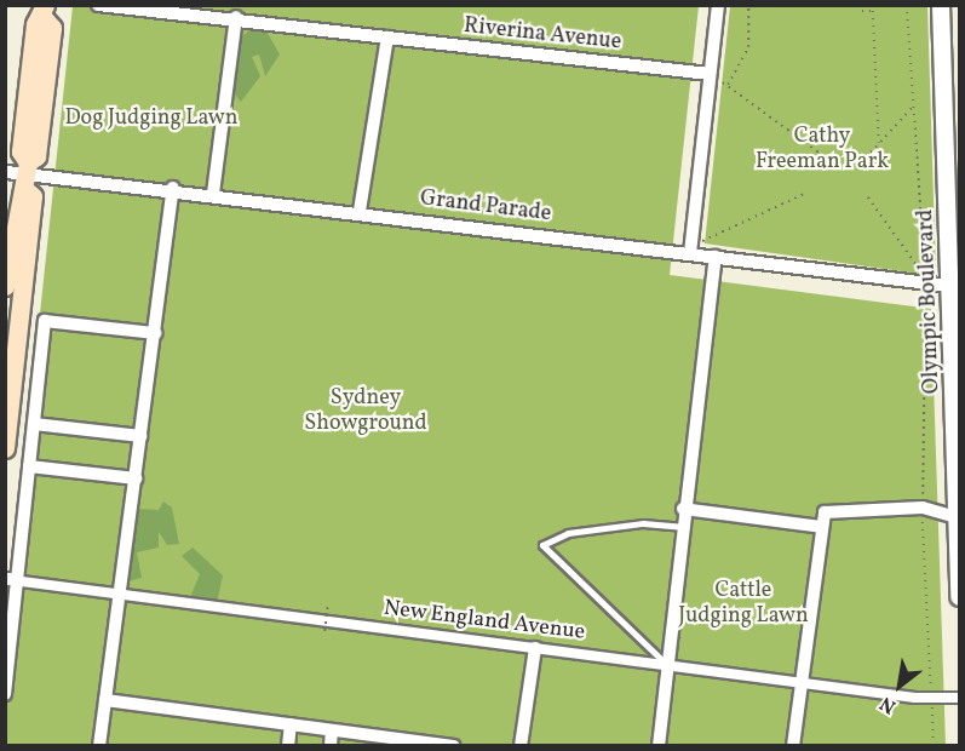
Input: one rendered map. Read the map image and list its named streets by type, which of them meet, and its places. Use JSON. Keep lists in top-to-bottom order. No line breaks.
{"streets":{"street":["Riverina Avenue","Grand Parade","Olympic Boulevard","New England Avenue"]},"crossings":[["Grand Parade","Olympic Boulevard"]],"parks":["Dog Judging Lawn","Cathy Freeman Park","Sydney Showground","Cattle Judging Lawn"],"north":"bottom left"}
